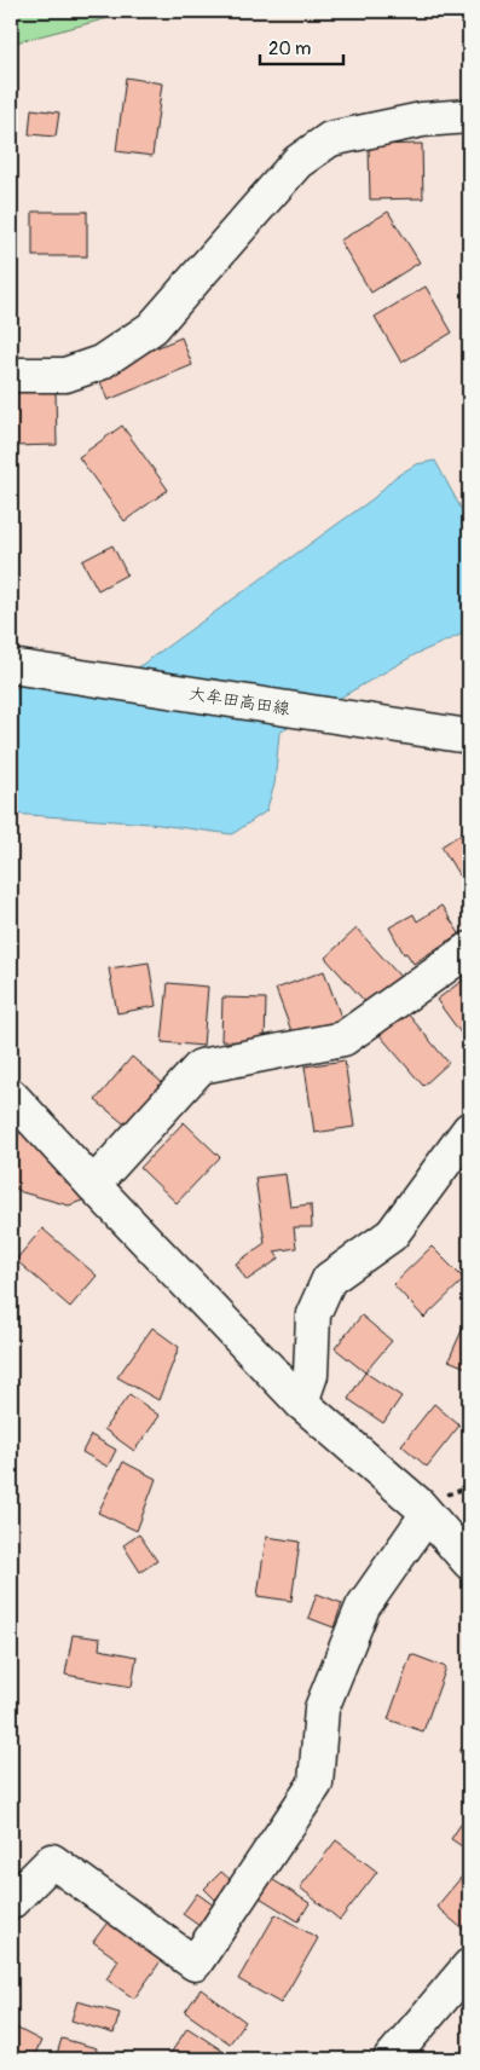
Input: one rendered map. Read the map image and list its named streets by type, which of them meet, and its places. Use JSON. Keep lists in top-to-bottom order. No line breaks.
{"streets":{"street":["大牟田高田線"]},"scale_bar":"20 m"}
